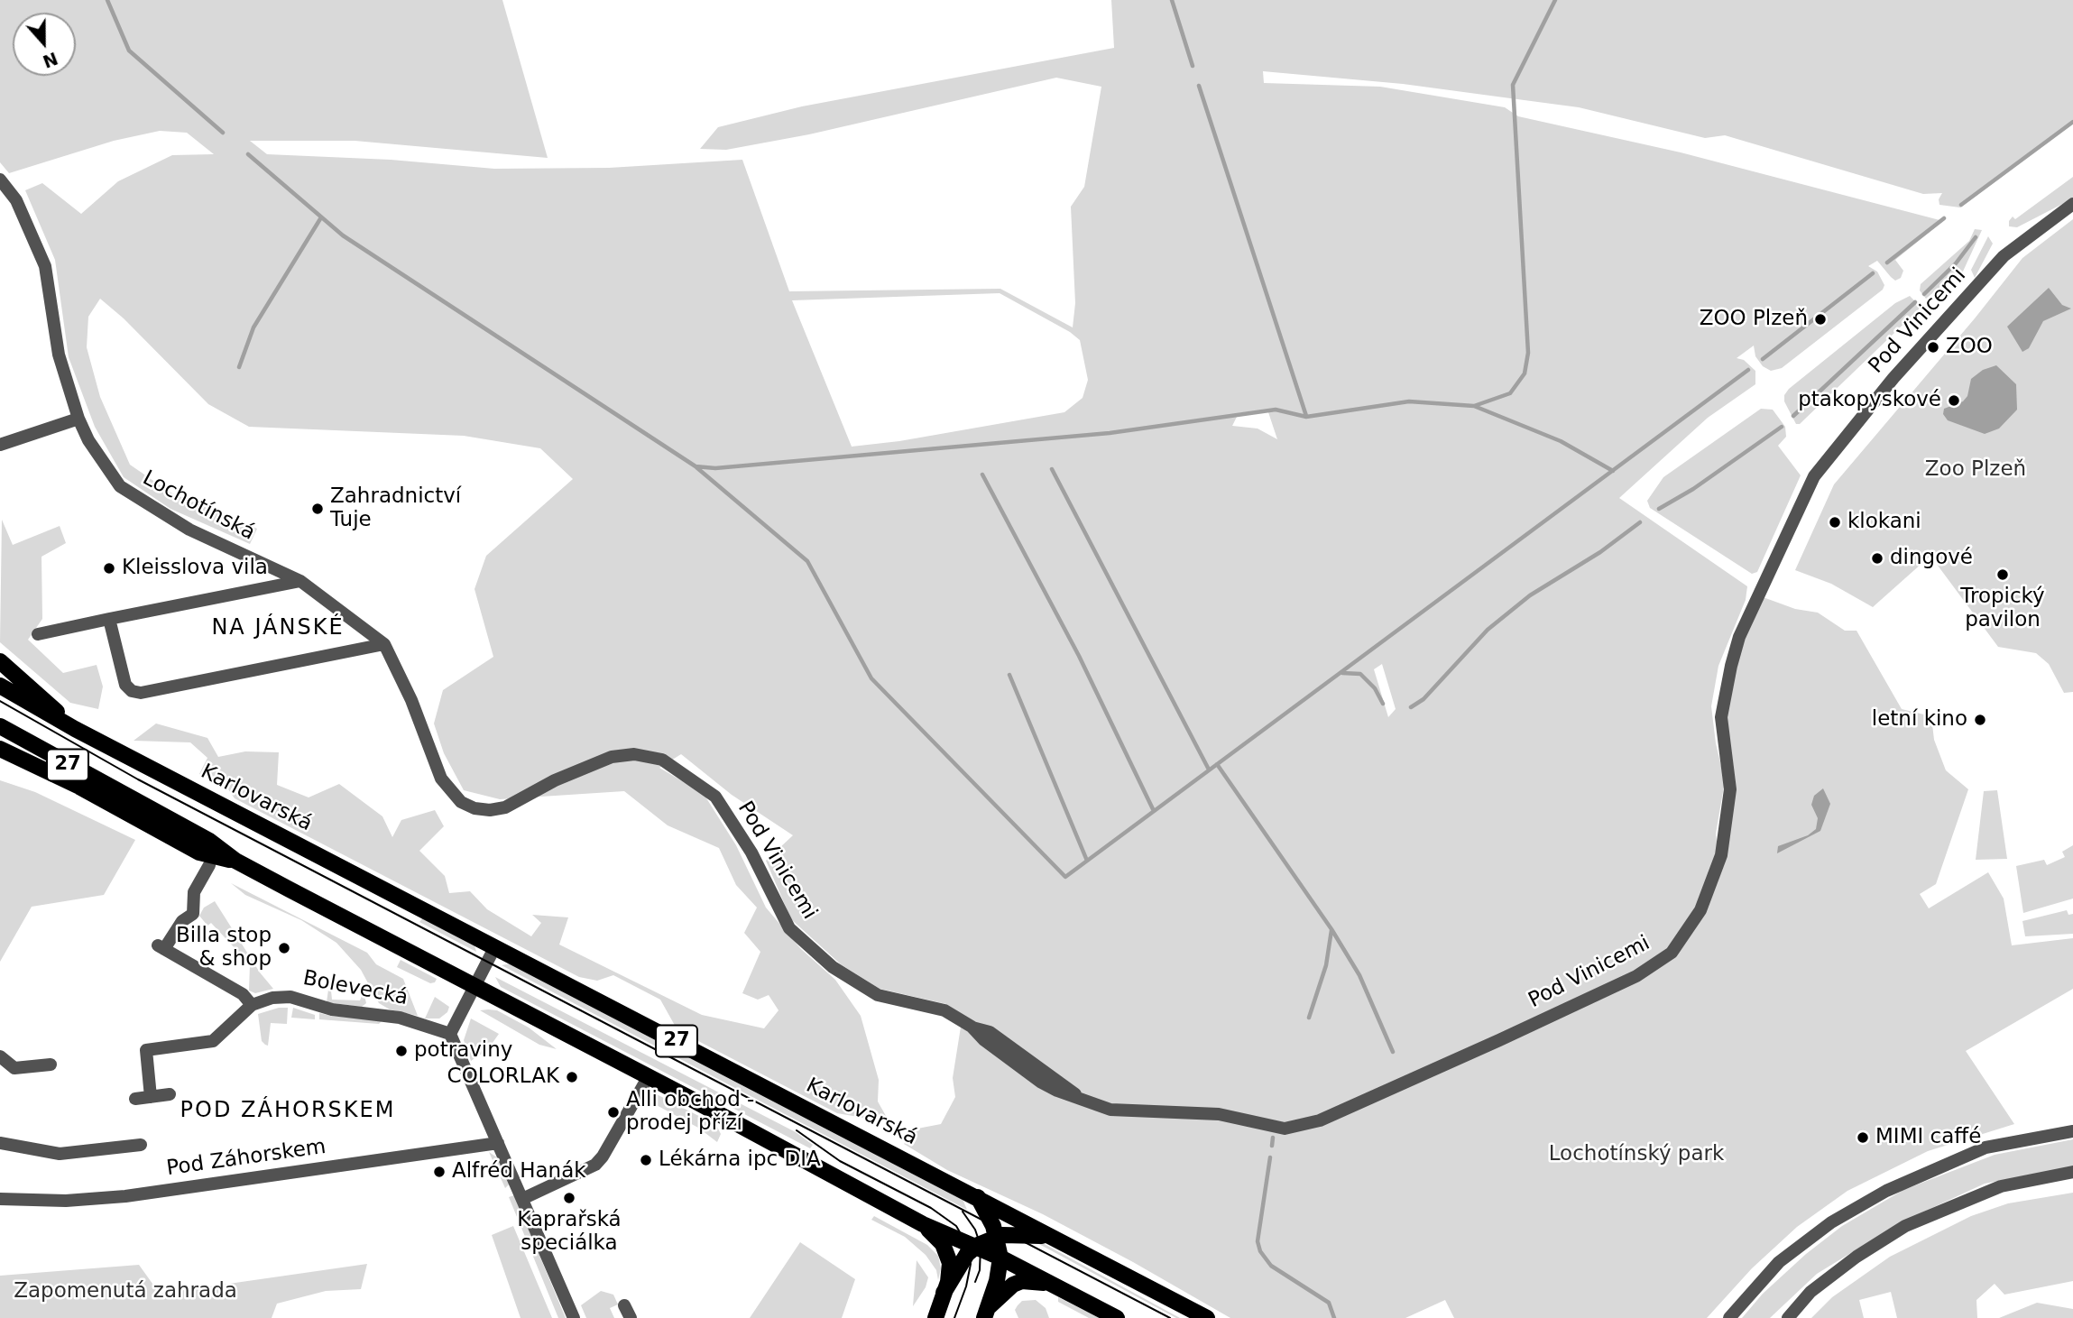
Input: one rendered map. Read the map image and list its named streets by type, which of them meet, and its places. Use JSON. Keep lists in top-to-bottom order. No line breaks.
{"streets":{"main road":["27","Karlovarská"],"street":["Pod Vinicemi","Lochotínská","Bolevecká","Pod Záhorskem"]},"crossings":[["Pod Vinicemi","Lochotínská"]],"districts":["NA JÁNSKÉ","POD ZÁHORSKEM"],"parks":["Zoo Plzeň","Lochotínský park","Zapomenutá zahrada"],"places":["ZOO Plzeň","ZOO","ptakopyskové","Zahradnictví Tuje","klokani","dingové","Kleisslova vila","Tropický pavilon","letní kino","Billa stop & shop","potraviny","COLORLAK","Alli obchod - prodej přízí","MIMI caffé","Lékárna ipc DIA","Alfréd Hanák","Kaprařská speciálka"],"north":"bottom"}
